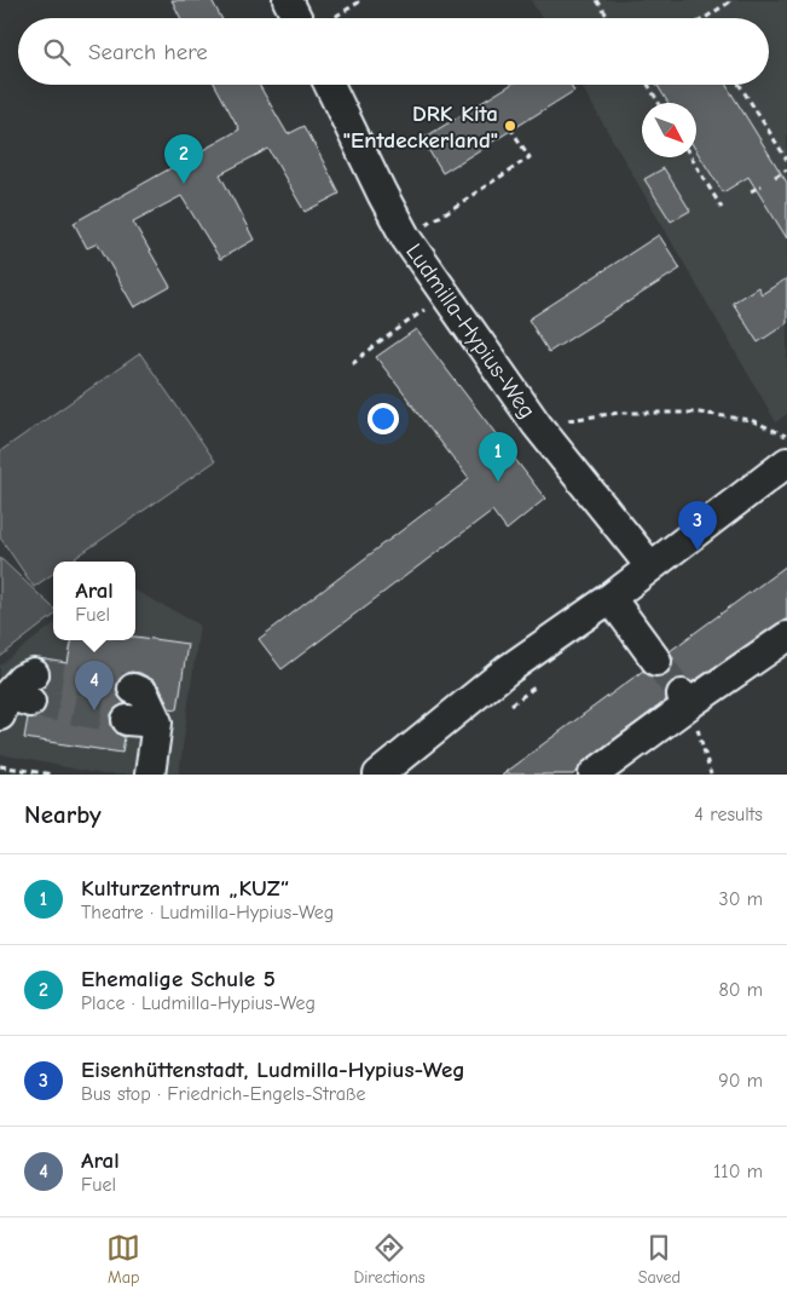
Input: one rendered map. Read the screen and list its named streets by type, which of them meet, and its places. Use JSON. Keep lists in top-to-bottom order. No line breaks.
{"streets":{"street":["Ludmilla-Hypius-Weg"]},"places":["DRK Kita \"Entdeckerland\""],"north":"bottom right","page":{"search":"Search here","pins":["2","1","3","4"],"popup":["Aral","Fuel"],"heading":["Nearby","4 results"],"list":[{"mark":"1","name":"Kulturzentrum „KUZ“","note":"Theatre · Ludmilla-Hypius-Weg","value":"30 m"},{"mark":"2","name":"Ehemalige Schule 5","note":"Place · Ludmilla-Hypius-Weg","value":"80 m"},{"mark":"3","name":"Eisenhüttenstadt, Ludmilla-Hypius-Weg","note":"Bus stop · Friedrich-Engels-Straße","value":"90 m"},{"mark":"4","name":"Aral","note":"Fuel","value":"110 m"}],"nav":["Map","Directions","Saved"]}}
